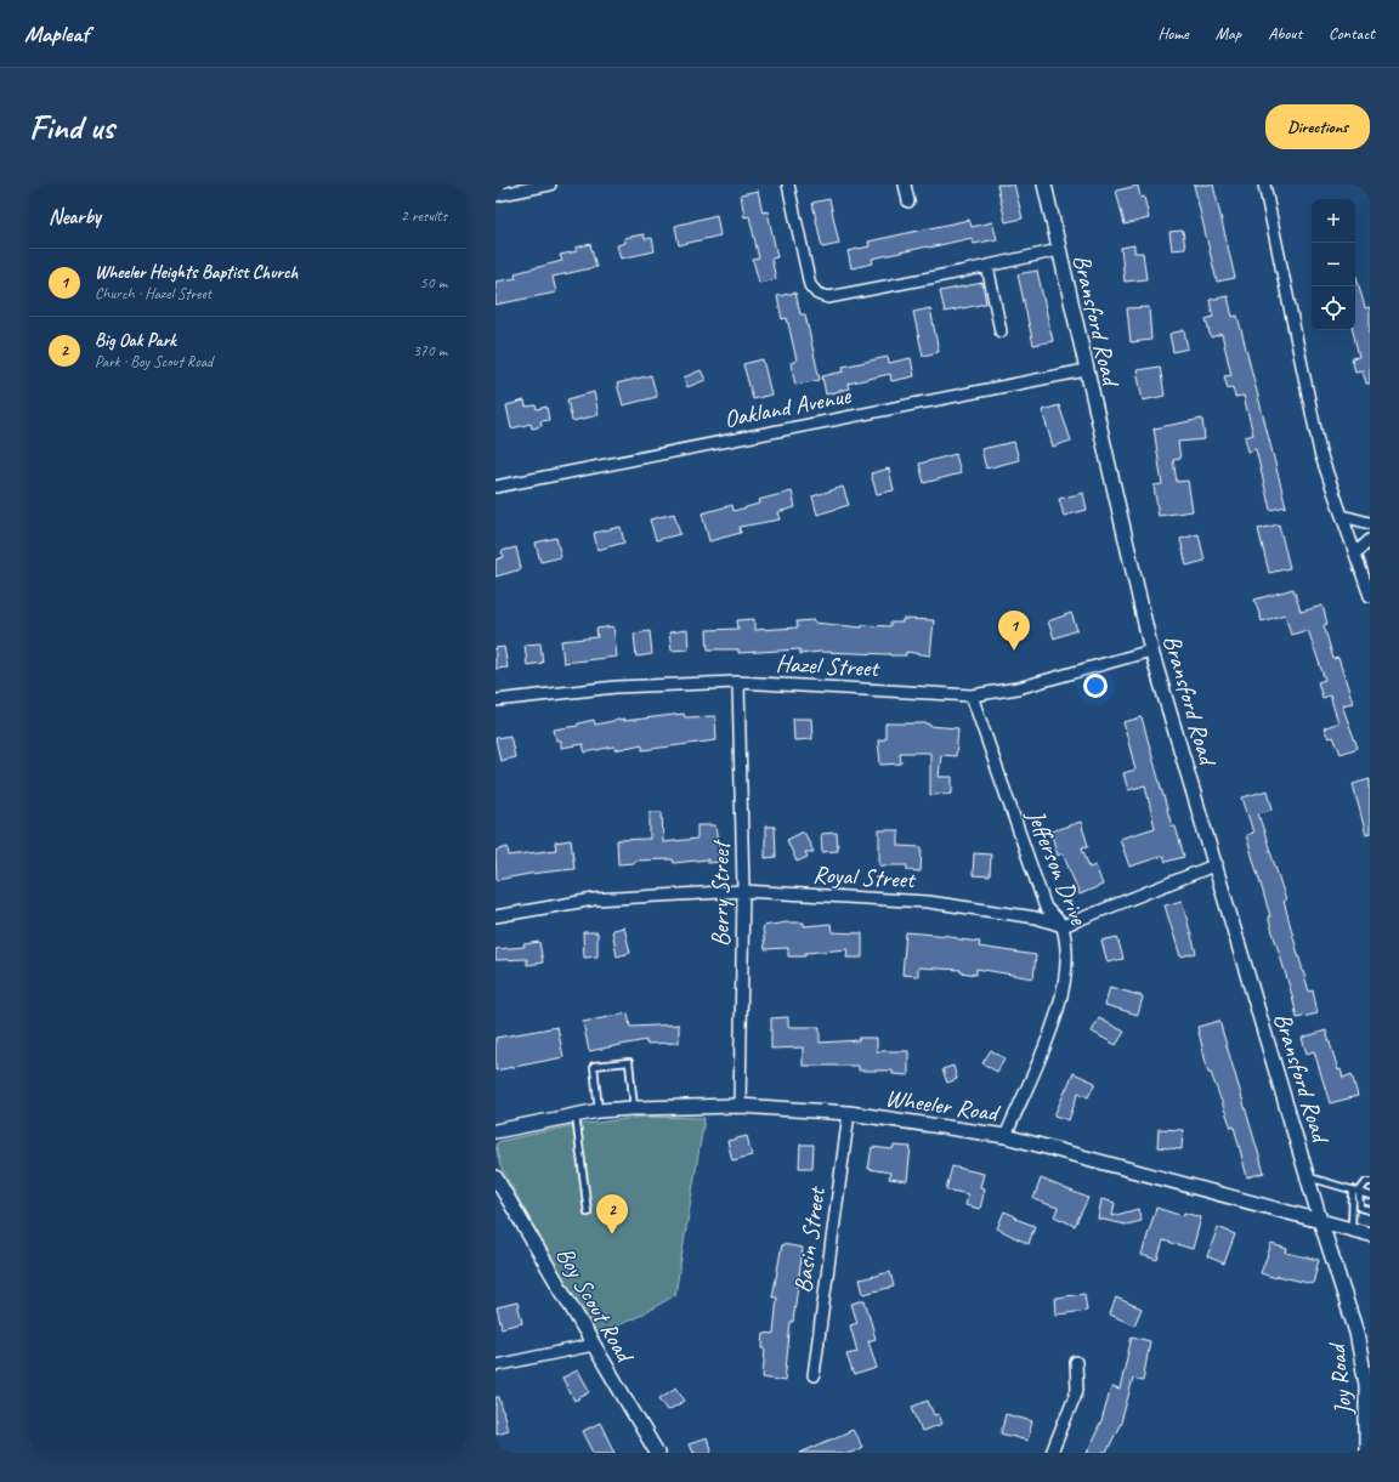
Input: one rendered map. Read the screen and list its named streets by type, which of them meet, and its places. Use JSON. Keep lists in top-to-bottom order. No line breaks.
{"streets":{"street":["Bransford Road","Oakland Avenue","Hazel Street","Jefferson Drive","Royal Street","Berry Street","Wheeler Road","Basin Street","Boy Scout Road","Joy Road"]},"crossings":[["Bransford Road","Oakland Avenue"],["Bransford Road","Hazel Street"],["Bransford Road","Wheeler Road"],["Bransford Road","Joy Road"],["Hazel Street","Jefferson Drive"],["Hazel Street","Berry Street"],["Jefferson Drive","Royal Street"],["Jefferson Drive","Wheeler Road"],["Royal Street","Berry Street"],["Berry Street","Wheeler Road"],["Wheeler Road","Basin Street"],["Wheeler Road","Joy Road"]],"page":{"header":"Mapleaf","nav":["Home","Map","About","Contact"],"buttons":"Directions","title":"Find us","heading":["Nearby","2 results"],"map_buttons":["+","−"],"list":[{"mark":"1","name":"Wheeler Heights Baptist Church","note":"Church · Hazel Street","value":"50 m"},{"mark":"2","name":"Big Oak Park","note":"Park · Boy Scout Road","value":"370 m"}],"pins":["1","2"]}}
